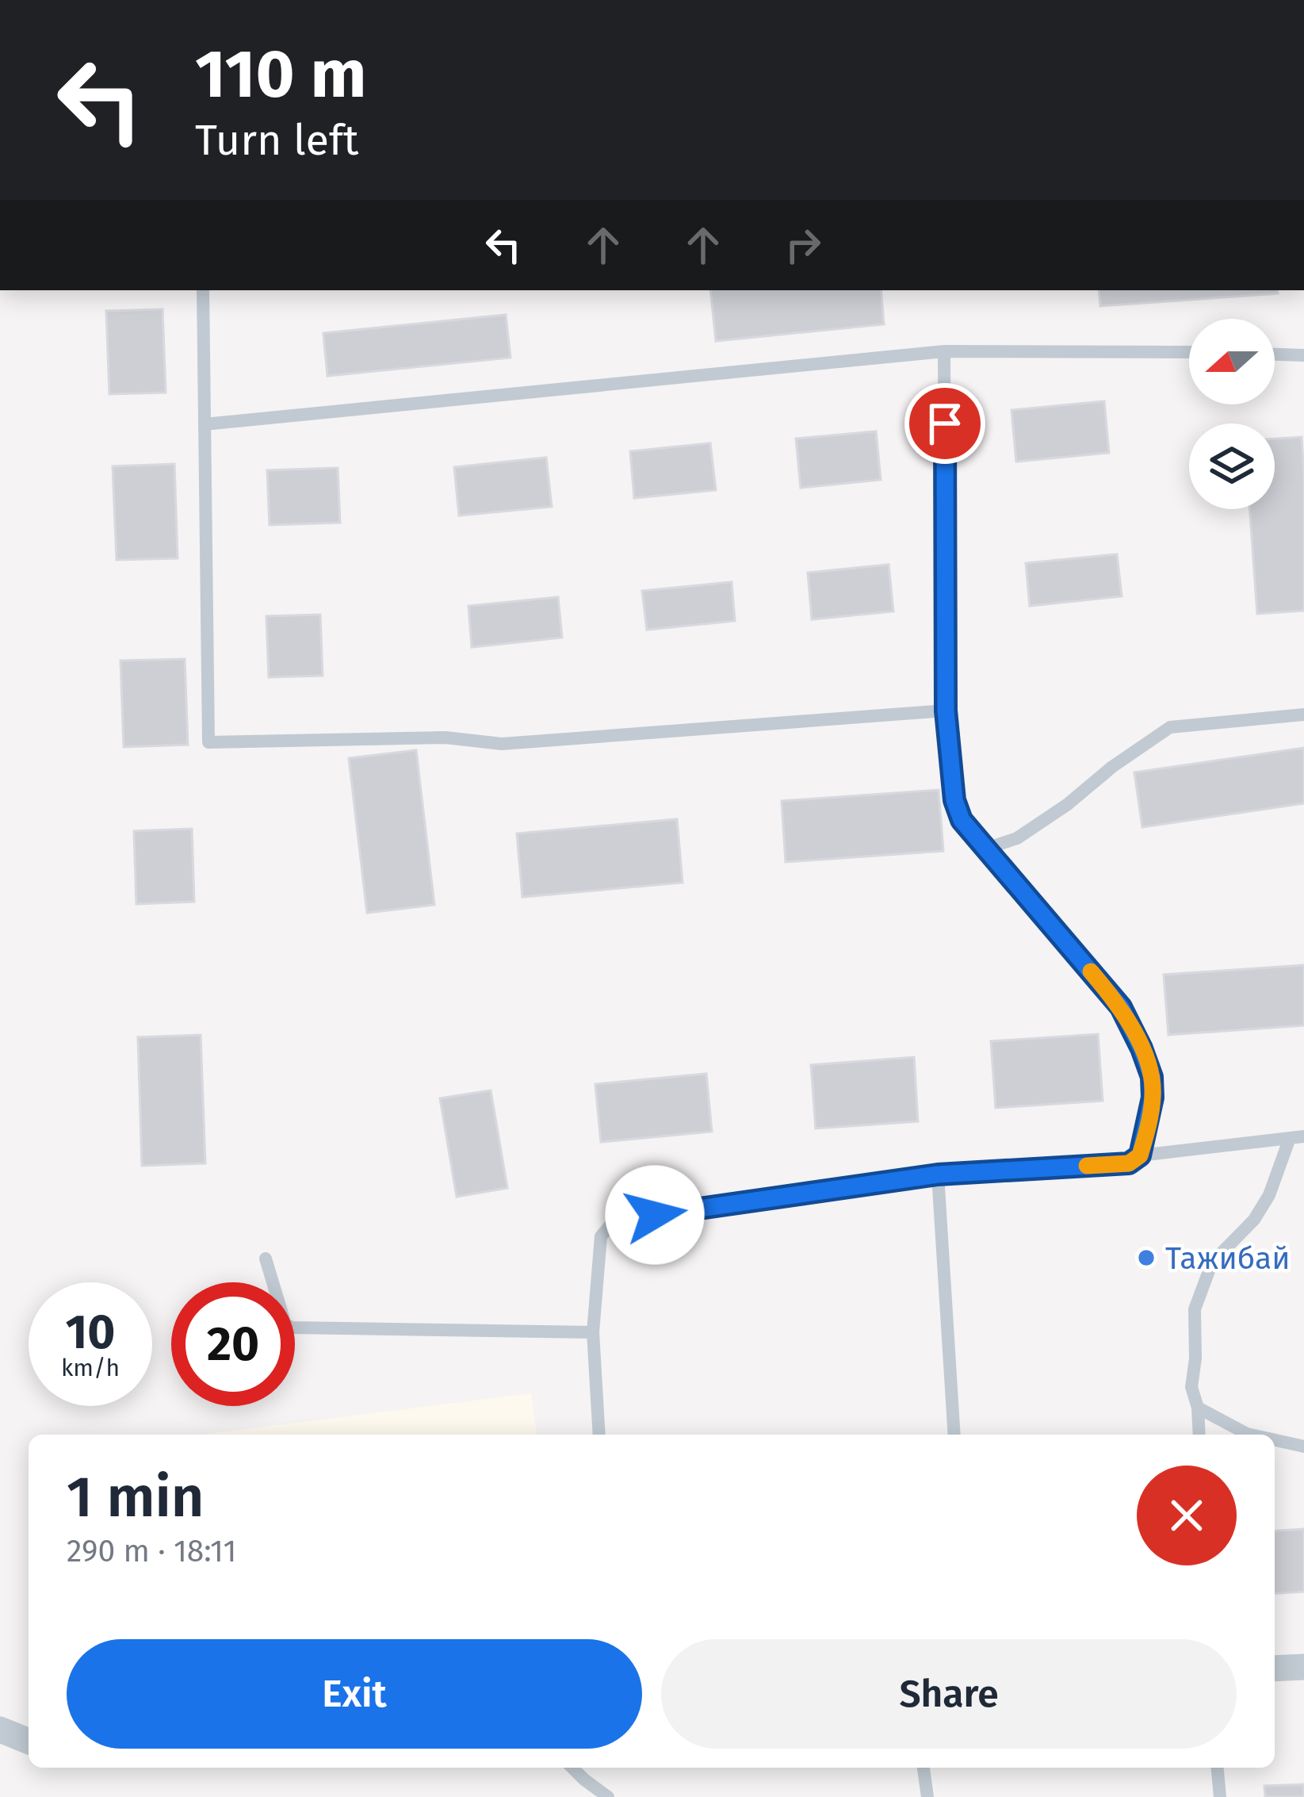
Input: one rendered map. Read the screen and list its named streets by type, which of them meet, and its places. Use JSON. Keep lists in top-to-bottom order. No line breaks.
{"places":["Тажибай"],"north":"left","page":{"turn":["110 m","Turn left"],"speed":"10 km/h","limit":"20","heading":["1 min","290 m · 18:11"],"buttons":["Exit","Share"]}}
